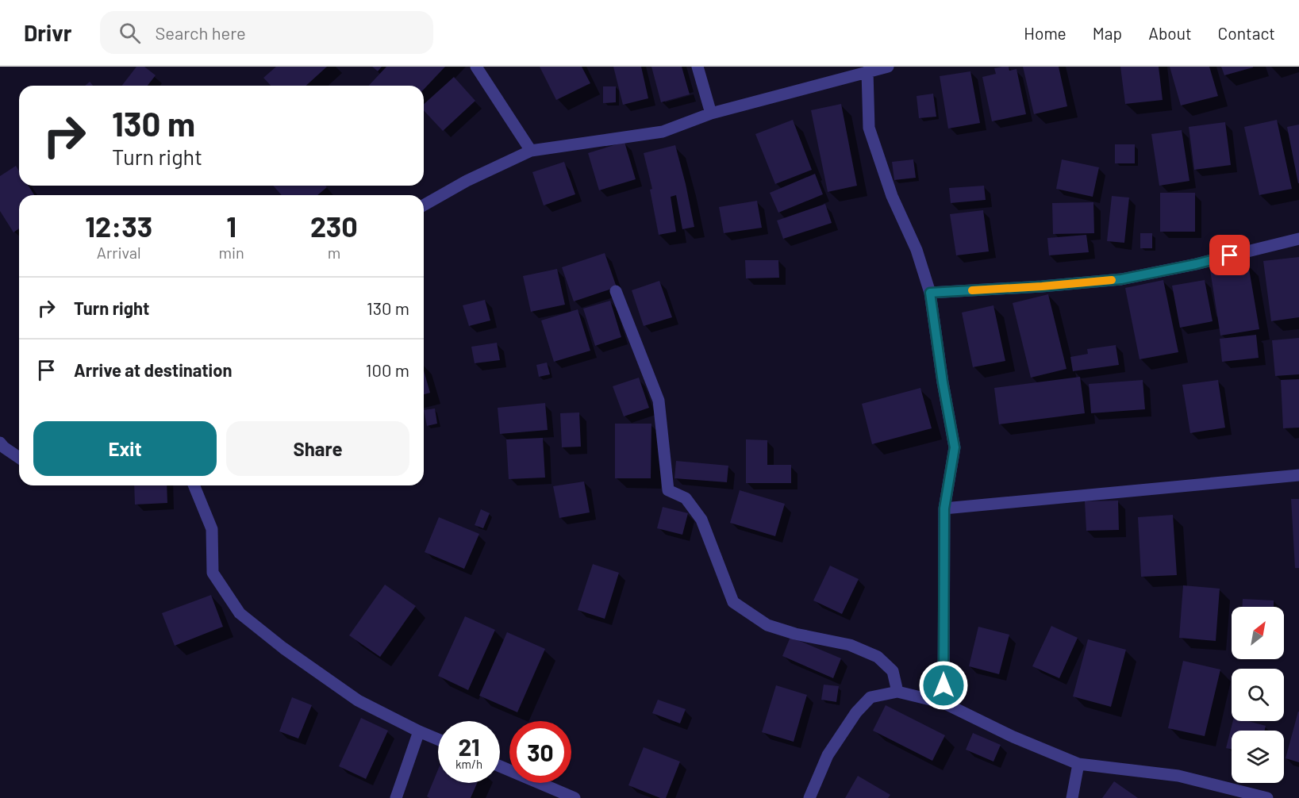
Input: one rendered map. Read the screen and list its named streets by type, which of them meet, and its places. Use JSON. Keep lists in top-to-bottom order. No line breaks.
{"north":"top right","page":{"header":"Drivr","search":"Search here","nav":["Home","Map","About","Contact"],"turn":["130 m","Turn right"],"eta":["12:33","Arrival","1","min","230","m"],"list":[{"name":"Turn right","value":"130 m"},{"name":"Arrive at destination","value":"100 m"}],"buttons":["Exit","Share"],"speed":"21 km/h","limit":"30"}}
